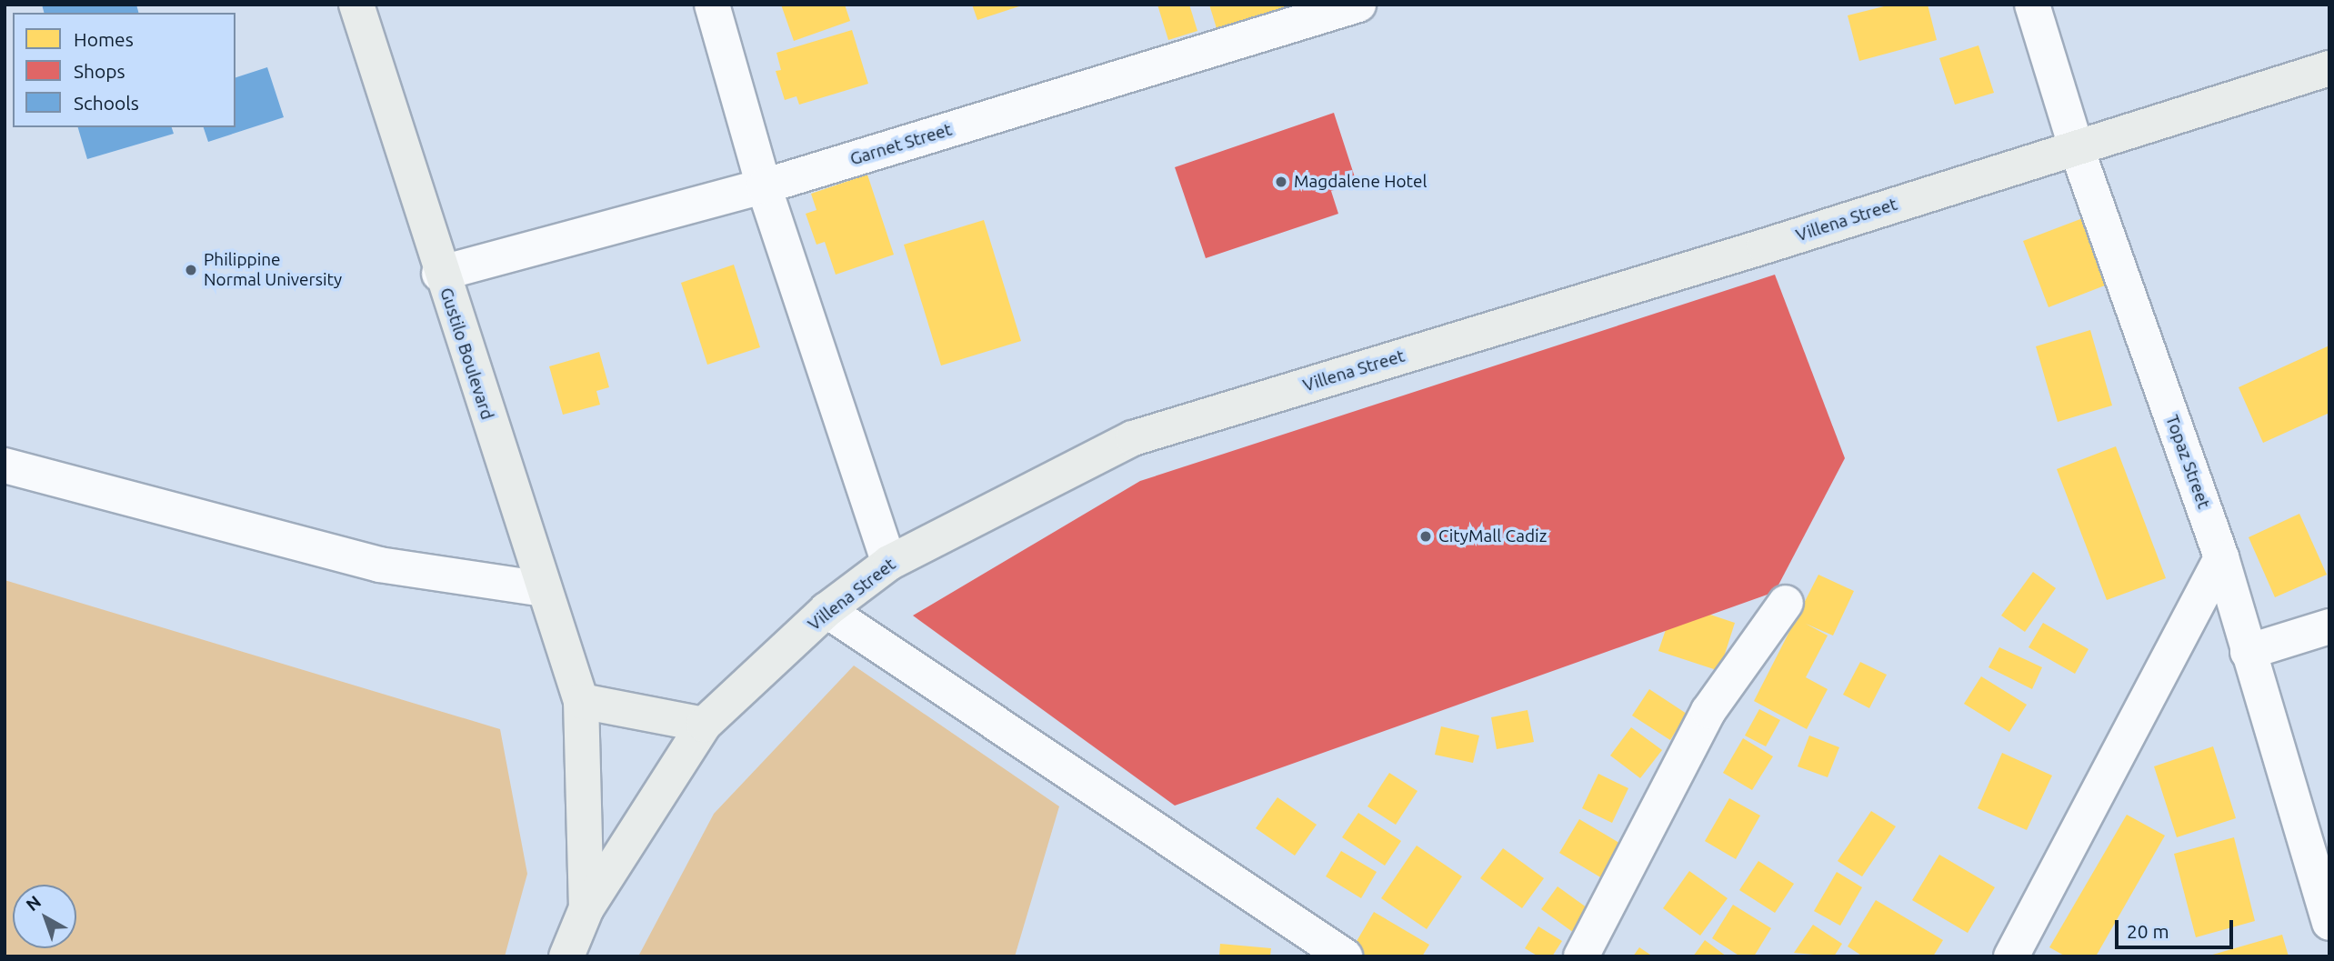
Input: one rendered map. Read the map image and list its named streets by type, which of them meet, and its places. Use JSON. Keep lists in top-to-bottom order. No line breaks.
{"streets":{"main road":["Villena Street","Gustilo Boulevard"],"street":["Garnet Street","Topaz Street"]},"crossings":[["Garnet Street","Gustilo Boulevard"],["Villena Street","Gustilo Boulevard"],["Villena Street","Topaz Street"]],"places":["Magdalene Hotel","Philippine Normal University","CityMall Cadiz"],"legend":["Homes","Shops","Schools"],"scale_bar":"20 m","north":"top left"}
